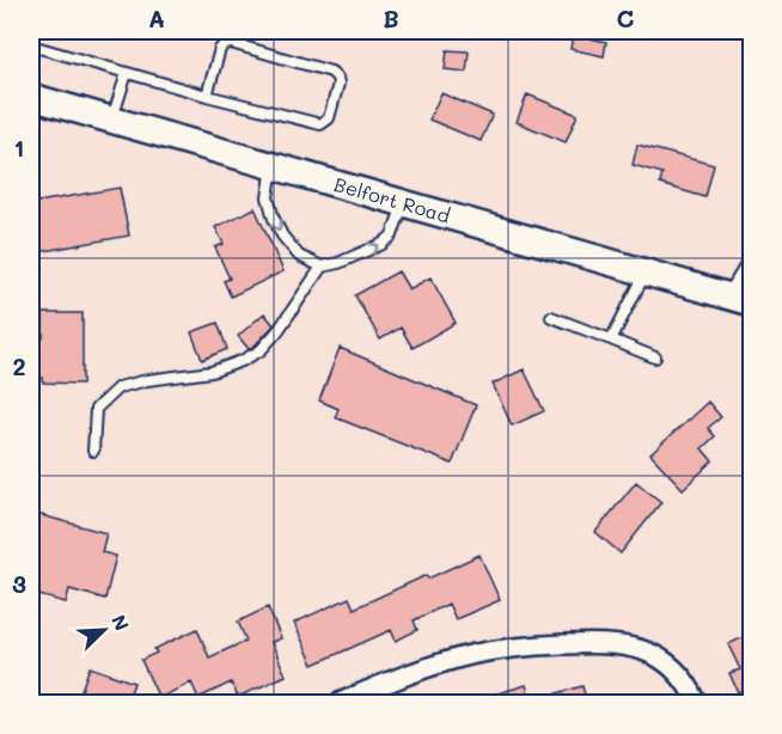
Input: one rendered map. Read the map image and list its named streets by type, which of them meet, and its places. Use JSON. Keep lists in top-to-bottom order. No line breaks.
{"streets":{"street":["Belfort Road"]},"north":"top right","grid":{"columns":["A","B","C"],"rows":["1","2","3"]}}
